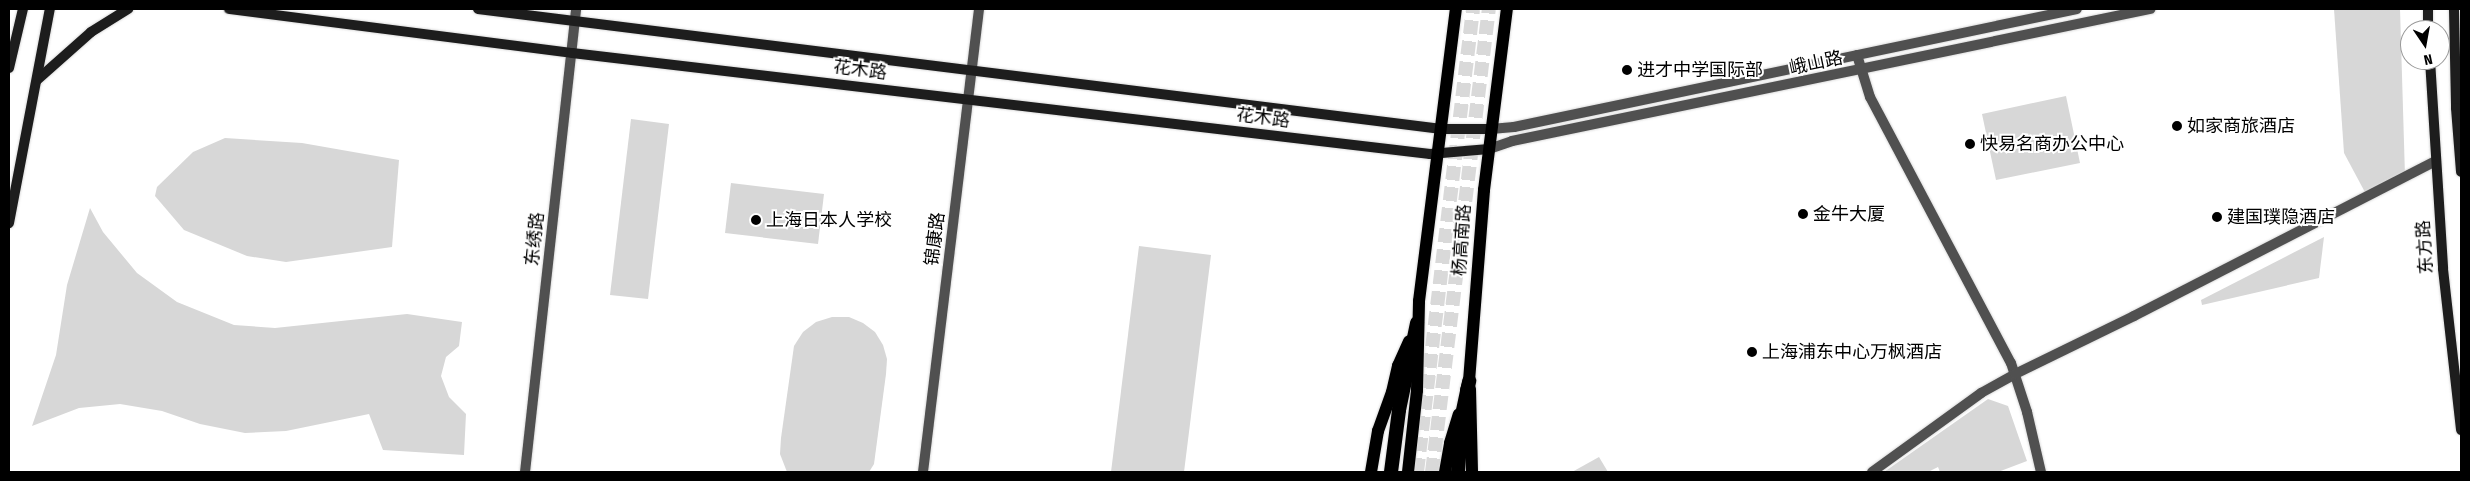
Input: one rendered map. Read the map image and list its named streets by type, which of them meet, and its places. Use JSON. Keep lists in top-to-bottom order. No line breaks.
{"streets":{"main road":["花木路","杨高南路","东方路"],"street":["峨山路","东绣路","锦康路"]},"crossings":[["峨山路","花木路"],["峨山路","杨高南路"],["花木路","东绣路"],["花木路","锦康路"],["花木路","杨高南路"]],"places":["进才中学国际部","如家商旅酒店","快易名商办公中心","金牛大厦","建国璞隐酒店","上海日本人学校","上海浦东中心万枫酒店"],"north":"bottom"}
